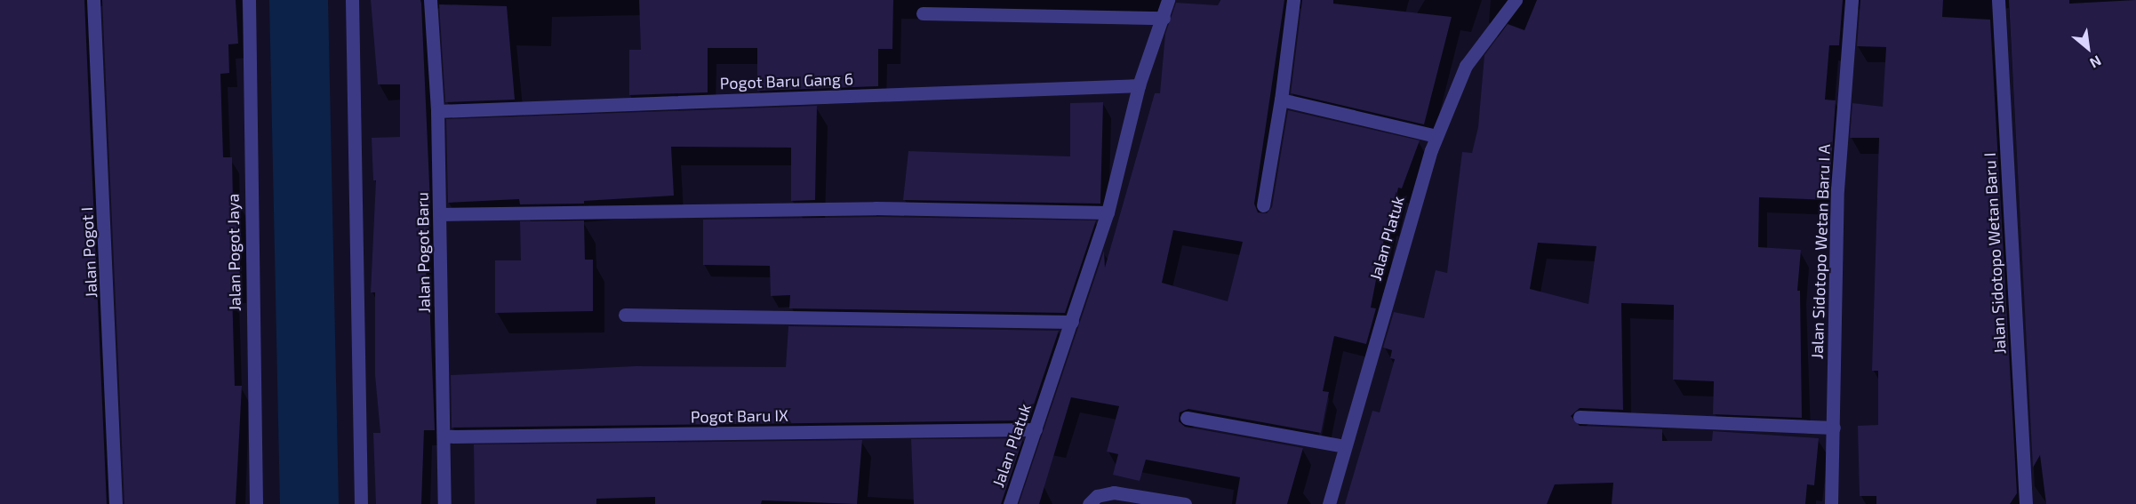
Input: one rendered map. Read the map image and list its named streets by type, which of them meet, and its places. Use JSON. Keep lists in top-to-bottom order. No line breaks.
{"streets":{"street":["Pogot Baru Gang 6","Jalan Platuk","Jalan Sidotopo Wetan Baru I A","Jalan Pogot I","Jalan Pogot Jaya","Jalan Pogot Baru","Jalan Sidotopo Wetan Baru I","Pogot Baru IX"]},"crossings":[["Pogot Baru Gang 6","Jalan Platuk"],["Pogot Baru Gang 6","Jalan Pogot Baru"],["Jalan Platuk","Pogot Baru IX"],["Jalan Pogot Baru","Pogot Baru IX"]],"north":"bottom right"}
